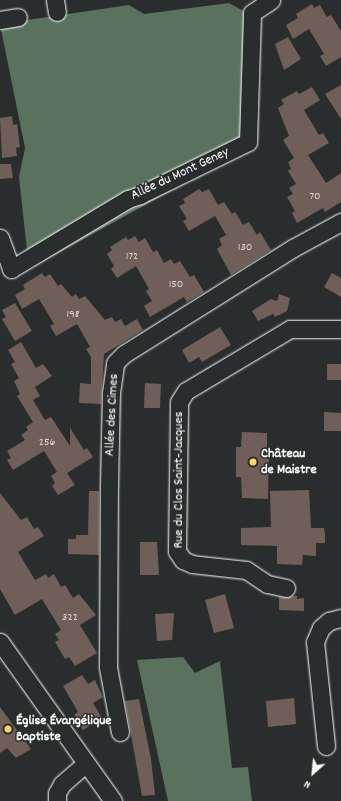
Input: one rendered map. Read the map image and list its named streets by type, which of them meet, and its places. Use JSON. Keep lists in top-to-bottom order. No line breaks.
{"streets":{"street":["Allée du Mont Geney","Allée des Cimes","Rue du Clos Saint-Jacques"]},"places":["Château de Maistre","Église Évangélique Baptiste"],"house_numbers":["70","130","172","150","198","256","322"],"north":"bottom left"}
